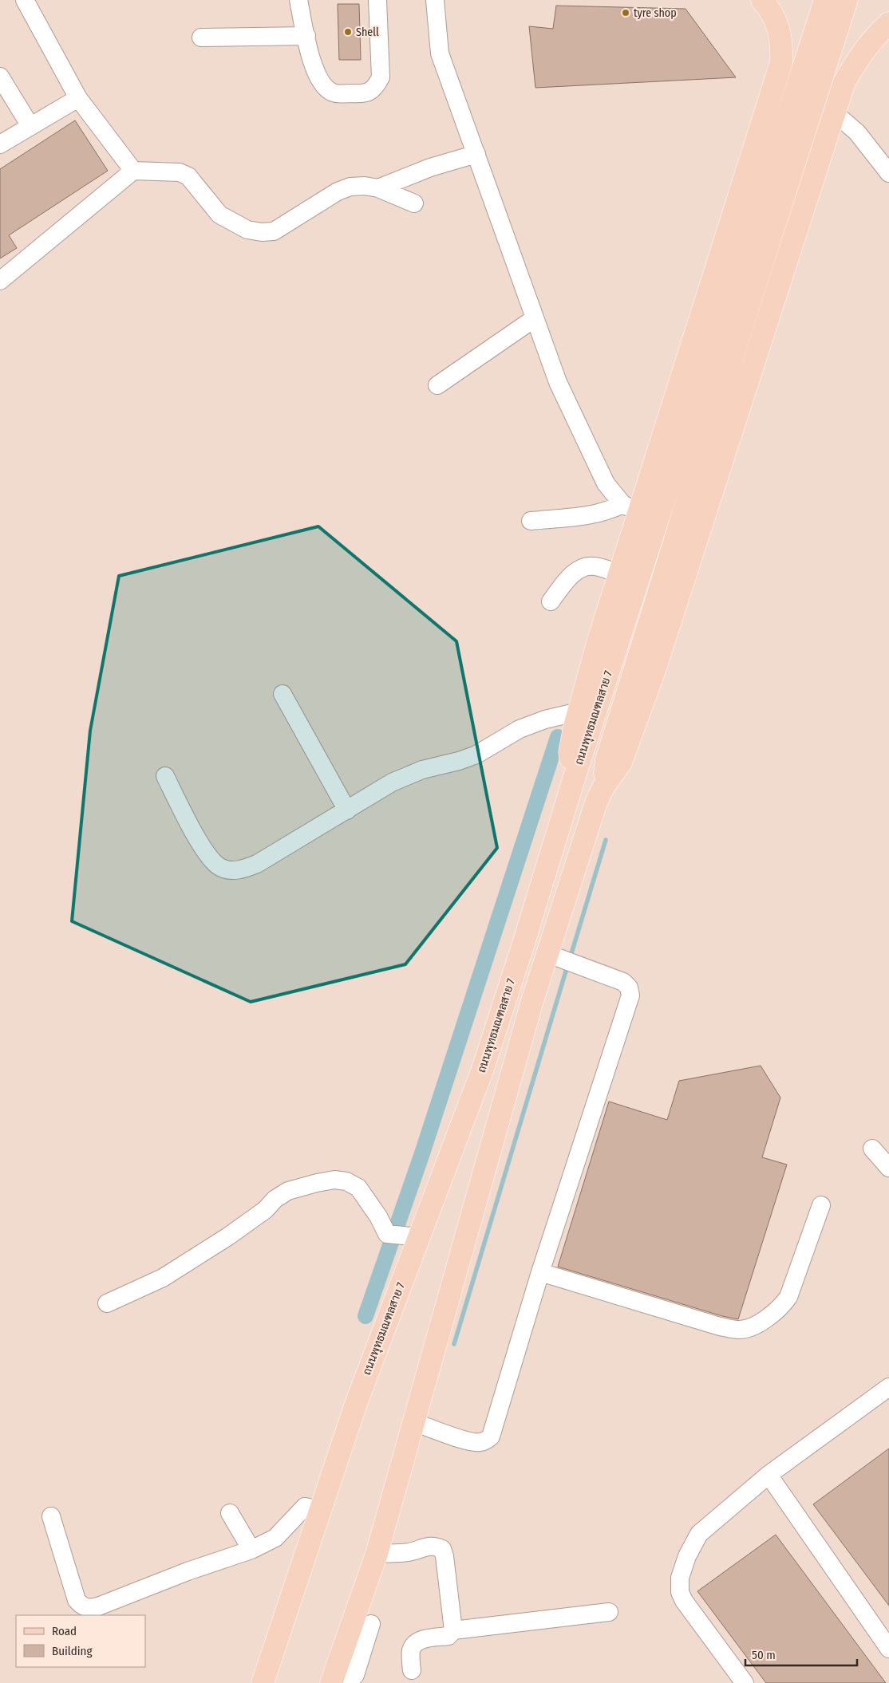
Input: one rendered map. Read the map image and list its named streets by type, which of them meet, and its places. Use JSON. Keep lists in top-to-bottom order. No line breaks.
{"streets":{"main road":["ถนนพุทธมณฑลสาย 7"]},"places":["tyre shop","Shell"],"legend":["Road","Building"],"scale_bar":"50 m"}
